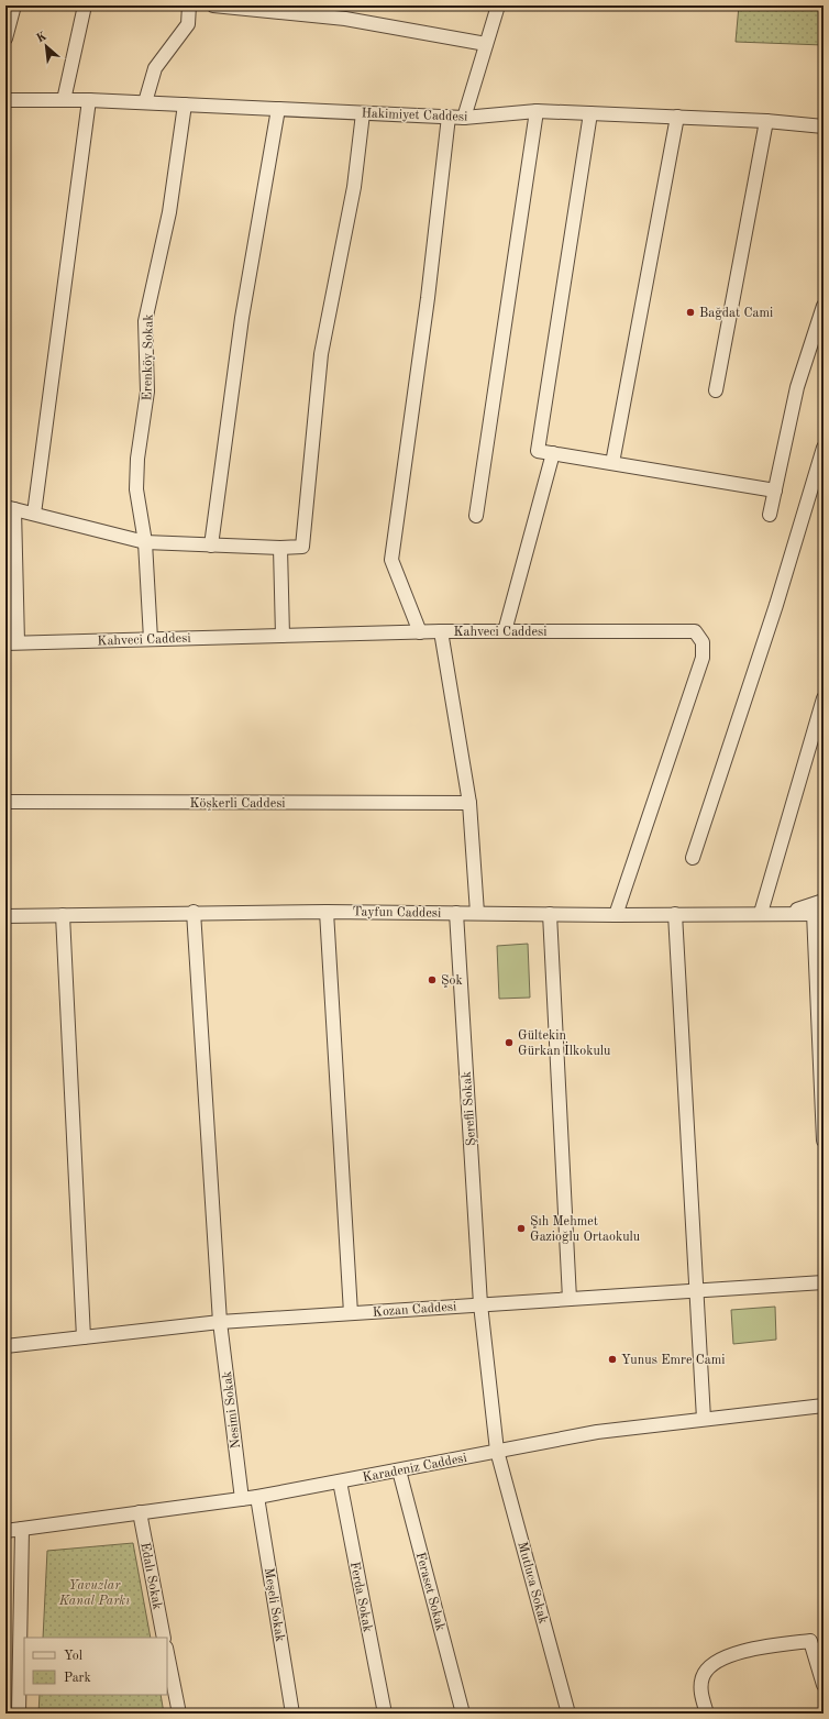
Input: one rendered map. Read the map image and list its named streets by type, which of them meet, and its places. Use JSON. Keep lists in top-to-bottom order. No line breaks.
{"streets":{"street":["Hakimiyet Caddesi","Erenköy Sokak","Kahveci Caddesi","Köşkerli Caddesi","Tayfun Caddesi","Şerefli Sokak","Kozan Caddesi","Nesimi Sokak","Karadeniz Caddesi","Edalı Sokak","Mutluca Sokak","Feraset Sokak","Ferda Sokak","Meşeli Sokak"]},"crossings":[["Hakimiyet Caddesi","Erenköy Sokak"],["Erenköy Sokak","Kahveci Caddesi"],["Kahveci Caddesi","Tayfun Caddesi"],["Tayfun Caddesi","Şerefli Sokak"],["Tayfun Caddesi","Nesimi Sokak"],["Şerefli Sokak","Kozan Caddesi"],["Şerefli Sokak","Karadeniz Caddesi"],["Şerefli Sokak","Mutluca Sokak"],["Kozan Caddesi","Nesimi Sokak"],["Nesimi Sokak","Karadeniz Caddesi"],["Karadeniz Caddesi","Edalı Sokak"],["Karadeniz Caddesi","Mutluca Sokak"],["Karadeniz Caddesi","Feraset Sokak"],["Karadeniz Caddesi","Ferda Sokak"],["Karadeniz Caddesi","Meşeli Sokak"]],"parks":["Yavuzlar Kanal Parkı"],"places":["Bağdat Cami","Şok","Gültekin Gürkan İlkokulu","Şıh Mehmet Gazioğlu Ortaokulu","Yunus Emre Cami"],"legend":["Yol","Park"],"north":"top left"}
